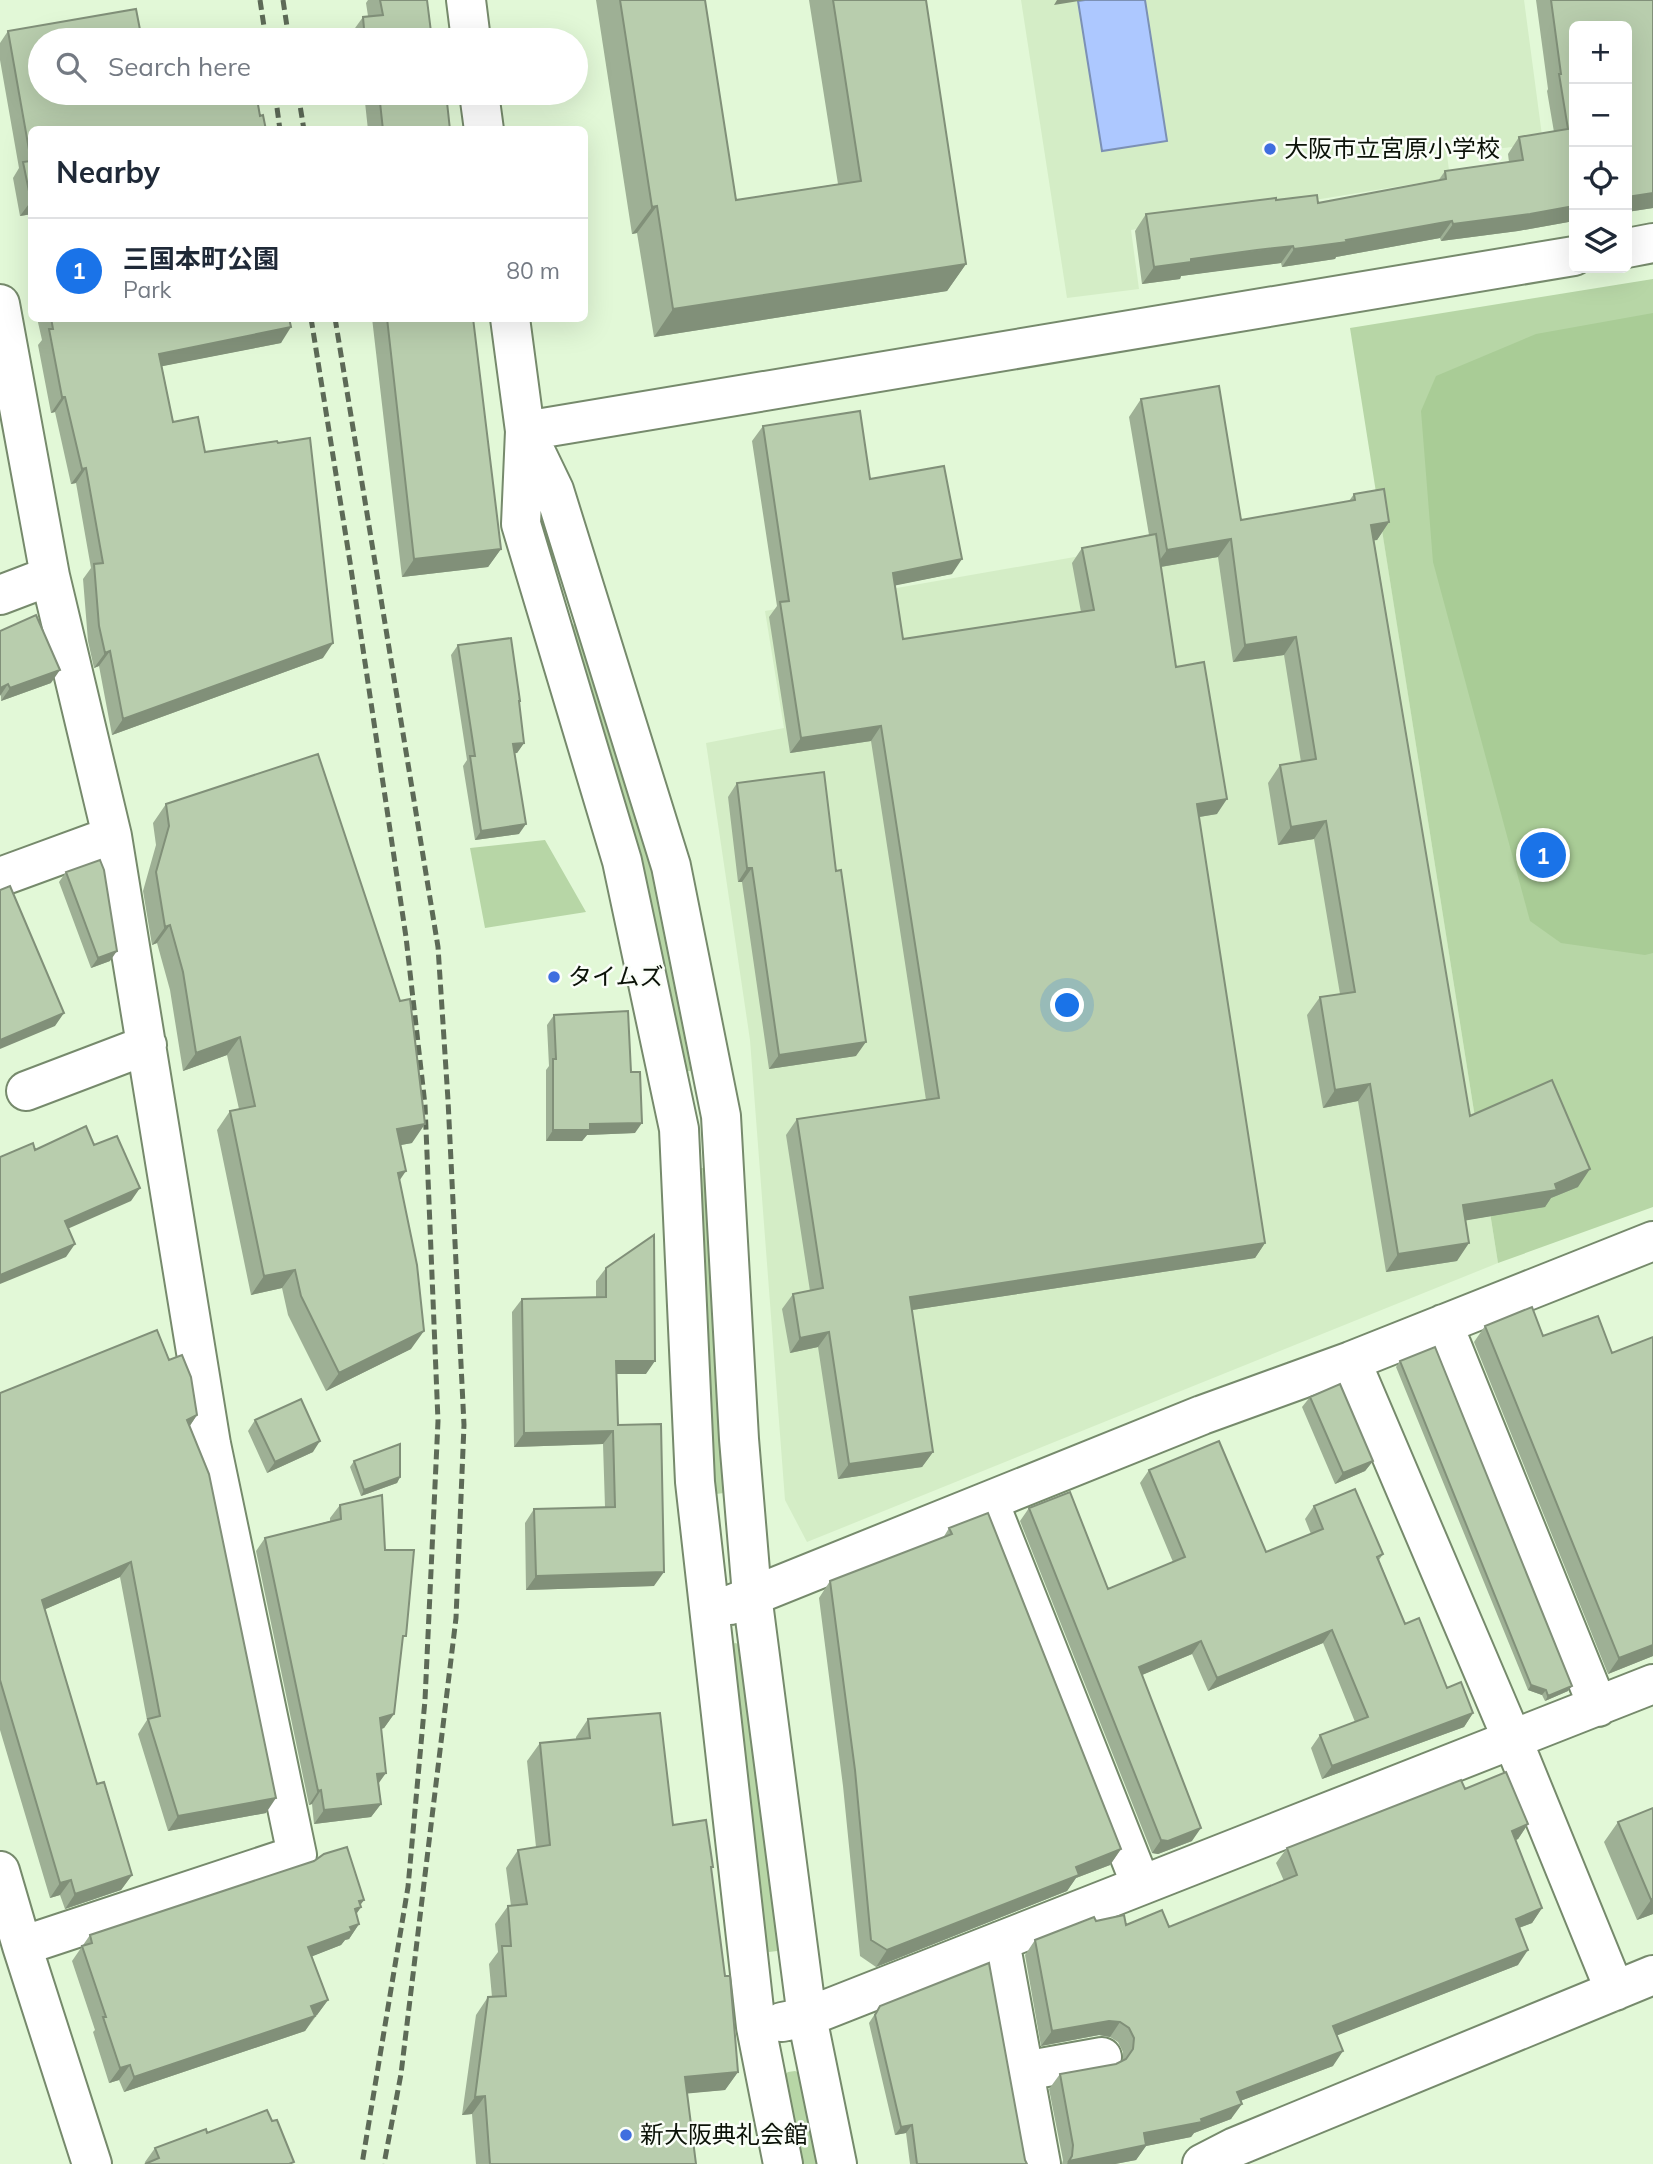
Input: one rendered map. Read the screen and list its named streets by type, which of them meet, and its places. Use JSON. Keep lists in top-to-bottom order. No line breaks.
{"places":["大阪市立宮原小学校","タイムズ","新大阪典礼会館"],"page":{"map_buttons":["+","−"],"search":"Search here","heading":"Nearby","list":[{"mark":"1","name":"三国本町公園","note":"Park","value":"80 m"}],"pins":"1"}}
